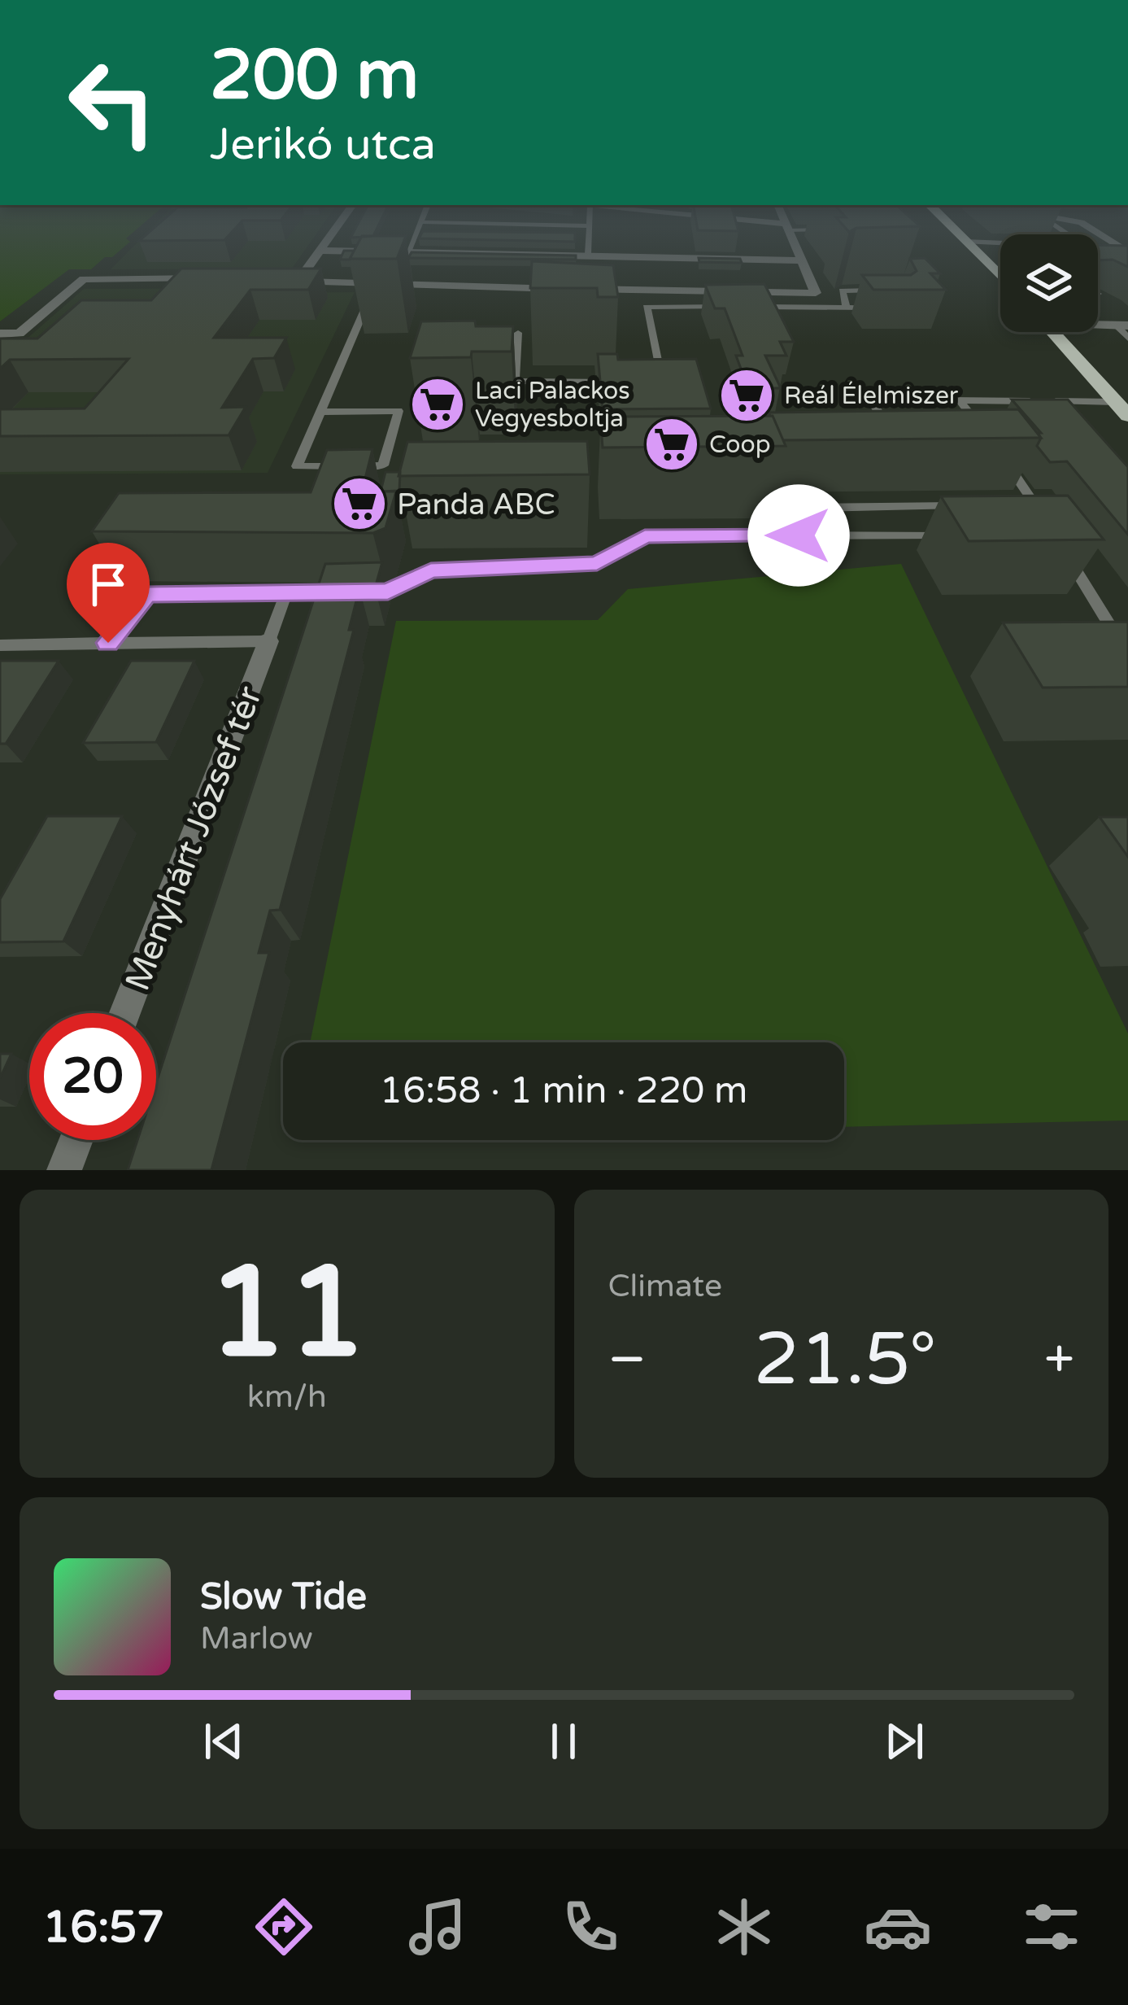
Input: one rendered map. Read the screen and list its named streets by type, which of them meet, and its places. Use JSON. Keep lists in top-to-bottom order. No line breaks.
{"streets":{"street":["Menyhárt József tér"]},"places":{"supermarket":["Reál Élelmiszer","Laci Palackos Vegyesboltja","Coop","Panda ABC"]},"page":{"turn":["200 m","Jerikó utca"],"limit":"20","trip":"16:58 · 1 min · 220 m","tile":[["11","km/h"],"Climate"],"heat":["−","21.5°","+"],"song":["Slow Tide","Marlow"],"tabs":"16:57"}}
